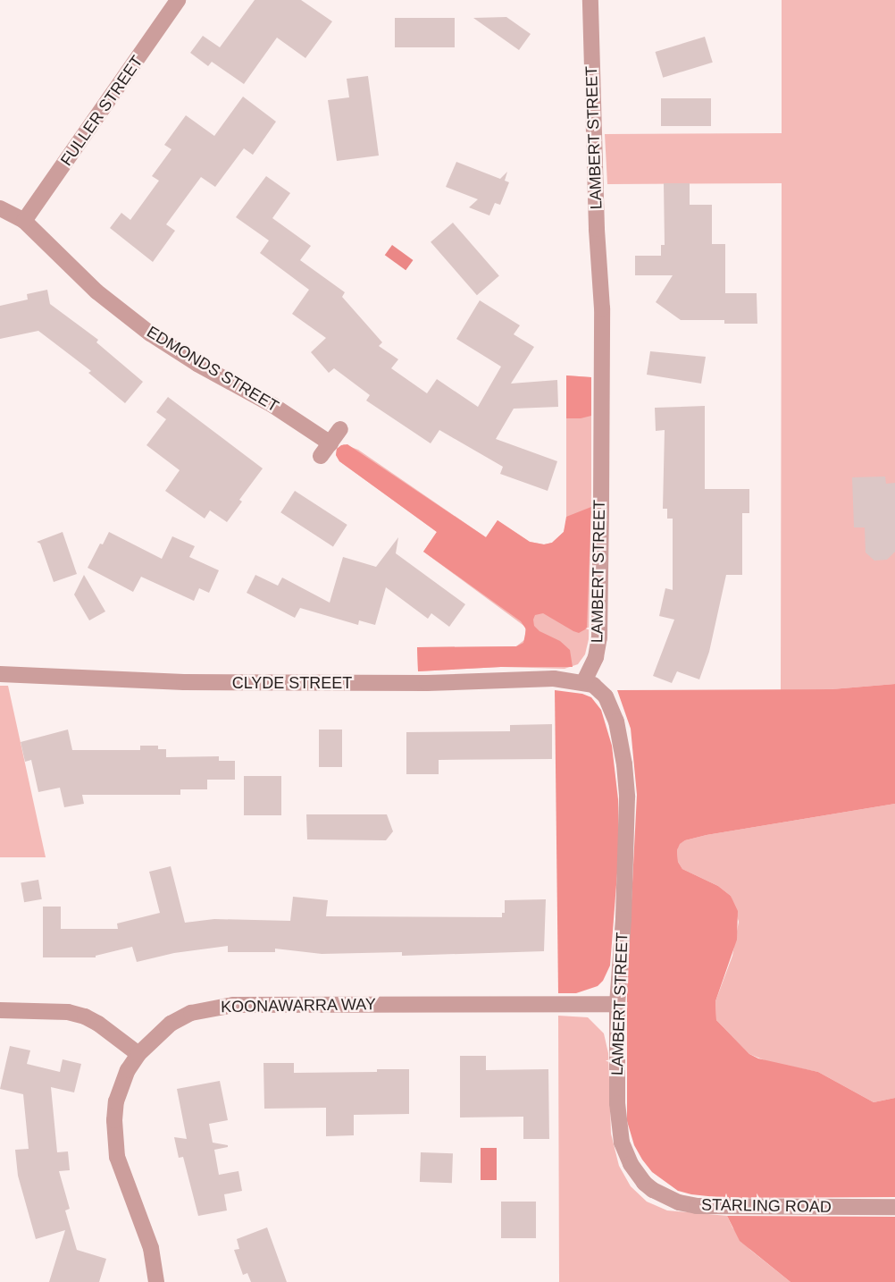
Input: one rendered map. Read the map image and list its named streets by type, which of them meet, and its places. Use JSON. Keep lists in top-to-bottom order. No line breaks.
{"streets":{"street":["FULLER STREET","LAMBERT STREET","EDMONDS STREET","CLYDE STREET","KOONAWARRA WAY","STARLING ROAD"]},"crossings":[["FULLER STREET","EDMONDS STREET"],["LAMBERT STREET","CLYDE STREET"],["LAMBERT STREET","KOONAWARRA WAY"],["LAMBERT STREET","STARLING ROAD"]]}
